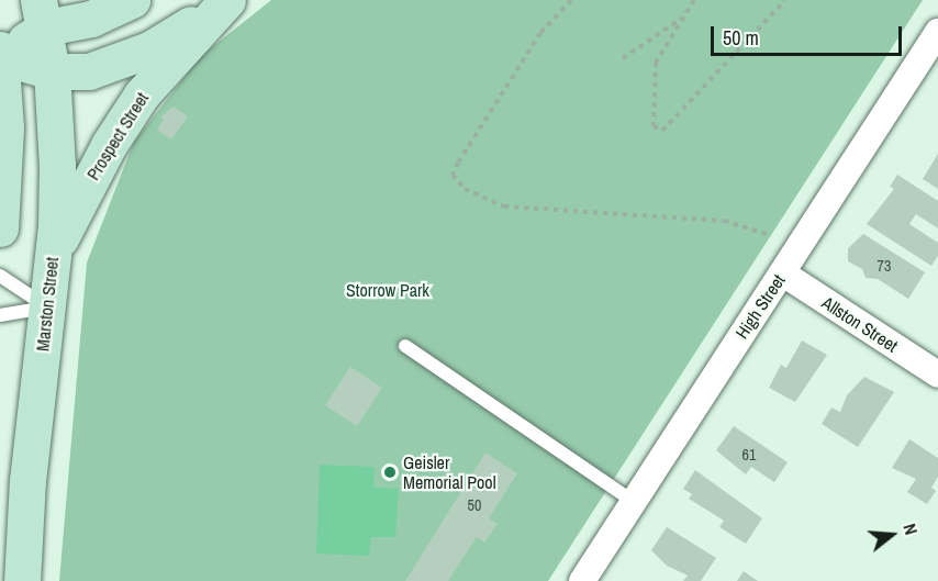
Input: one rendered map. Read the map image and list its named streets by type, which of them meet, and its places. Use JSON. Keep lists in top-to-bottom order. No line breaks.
{"streets":{"main road":["Prospect Street","Marston Street"],"street":["High Street","Allston Street"]},"crossings":[["Prospect Street","Marston Street"],["High Street","Allston Street"]],"parks":["Storrow Park"],"places":["Geisler Memorial Pool"],"house_numbers":["73","61","50"],"scale_bar":"50 m","north":"right"}
